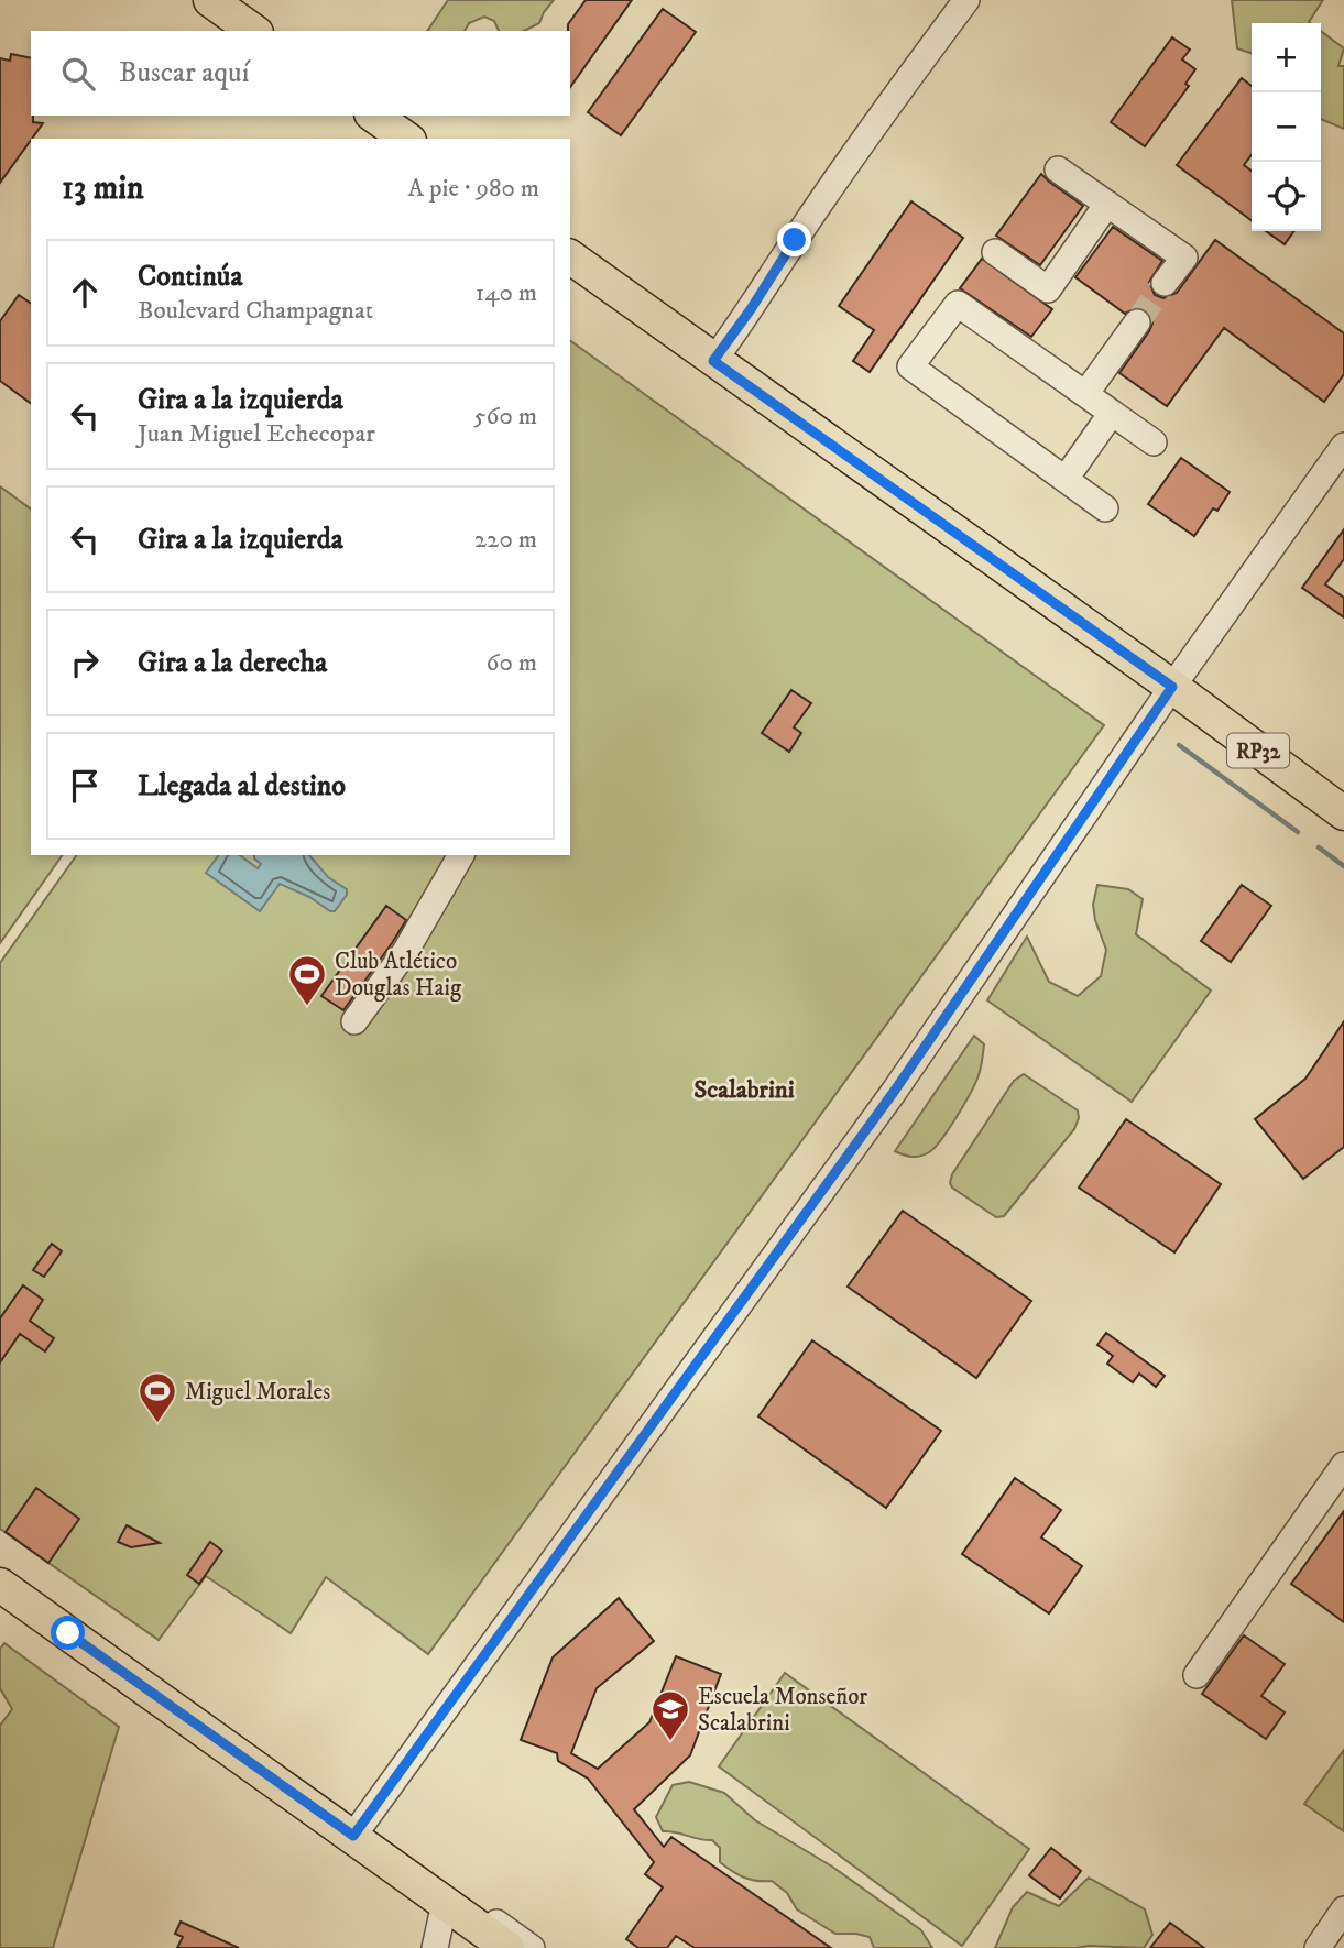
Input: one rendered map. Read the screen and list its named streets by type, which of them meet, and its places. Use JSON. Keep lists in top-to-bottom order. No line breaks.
{"streets":{"main road":["RP32"]},"districts":["Scalabrini"],"places":{"sports":["Club Atlético Douglas Haig","Miguel Morales"],"school or university":["Escuela Monseñor Scalabrini"]},"page":{"map_buttons":["+","−"],"search":"Buscar aquí","heading":["13 min","A pie · 980 m"],"list":[["Continúa","Boulevard Champagnat","140 m"],["Gira a la izquierda","Juan Miguel Echecopar","560 m"],["Gira a la izquierda","220 m"],["Gira a la derecha","60 m"],"Llegada al destino"]}}
